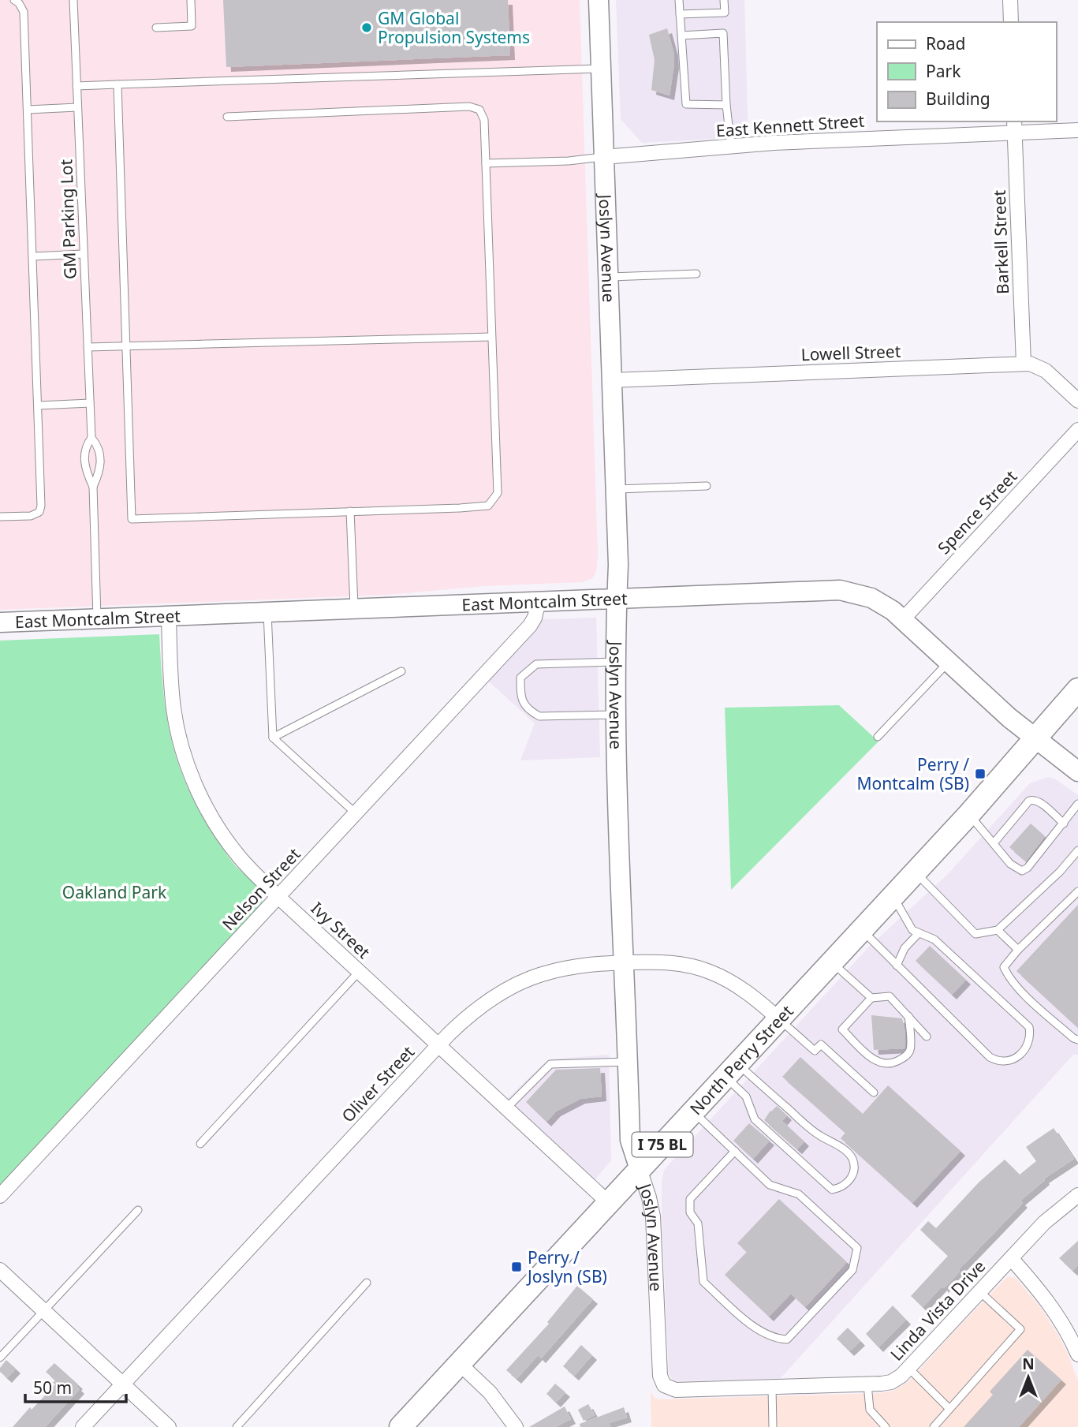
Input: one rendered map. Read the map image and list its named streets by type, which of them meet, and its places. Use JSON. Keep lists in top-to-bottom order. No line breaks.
{"streets":{"main road":["Joslyn Avenue","East Montcalm Street","North Perry Street","I 75 BL"],"street":["East Kennett Street","Barkell Street","Lowell Street","Spence Street","Nelson Street","Ivy Street","Oliver Street","Linda Vista Drive"],"lane":["GM Parking Lot"]},"crossings":[["East Kennett Street","Barkell Street"],["East Kennett Street","Joslyn Avenue"],["GM Parking Lot","East Montcalm Street"],["Barkell Street","Lowell Street"],["Joslyn Avenue","Lowell Street"],["Joslyn Avenue","East Montcalm Street"],["Joslyn Avenue","North Perry Street"],["Joslyn Avenue","Oliver Street"],["Joslyn Avenue","Linda Vista Drive"],["Spence Street","East Montcalm Street"],["East Montcalm Street","Nelson Street"],["East Montcalm Street","Ivy Street"],["East Montcalm Street","North Perry Street"],["Nelson Street","Ivy Street"],["Ivy Street","North Perry Street"],["Ivy Street","Oliver Street"],["North Perry Street","Oliver Street"]],"parks":["Oakland Park"],"places":{"other":["GM Global Propulsion Systems"],"transit":["Perry / Montcalm (SB)","Perry / Joslyn (SB)"]},"legend":["Road","Park","Building"],"scale_bar":"50 m","north":"top"}
